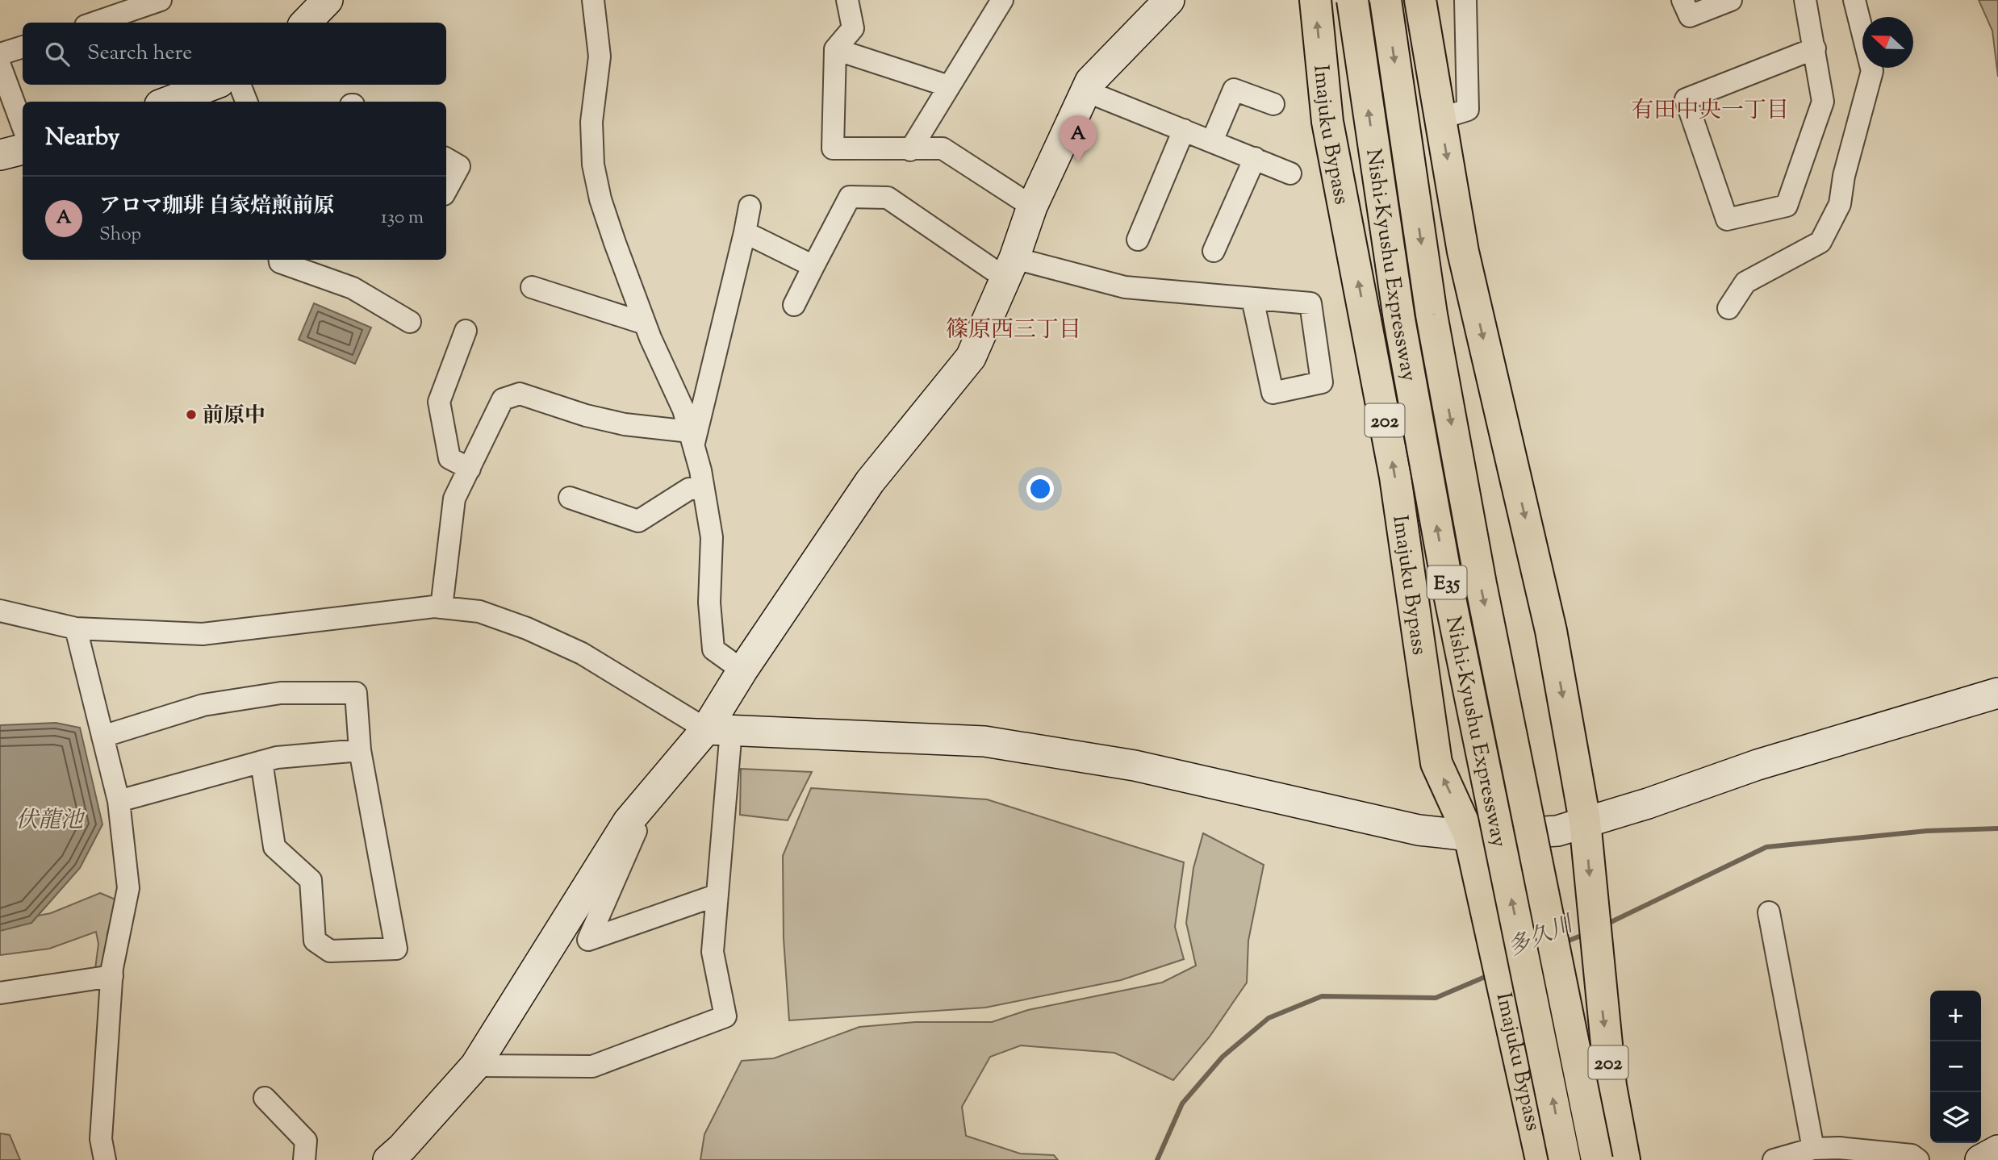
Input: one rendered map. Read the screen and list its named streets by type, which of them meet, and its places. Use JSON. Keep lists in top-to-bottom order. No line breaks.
{"streets":{"highway":["Imajuku Bypass","Nishi-Kyushu Expressway","202","E35"]},"districts":["有田中央一丁目","篠原西三丁目"],"water":["伏龍池","多久川"],"places":["前原中"],"north":"left","page":{"search":"Search here","heading":"Nearby","pins":"A","list":[{"mark":"A","name":"アロマ珈琲 自家焙煎前原","note":"Shop","value":"130 m"}],"map_buttons":["+","−"]}}
